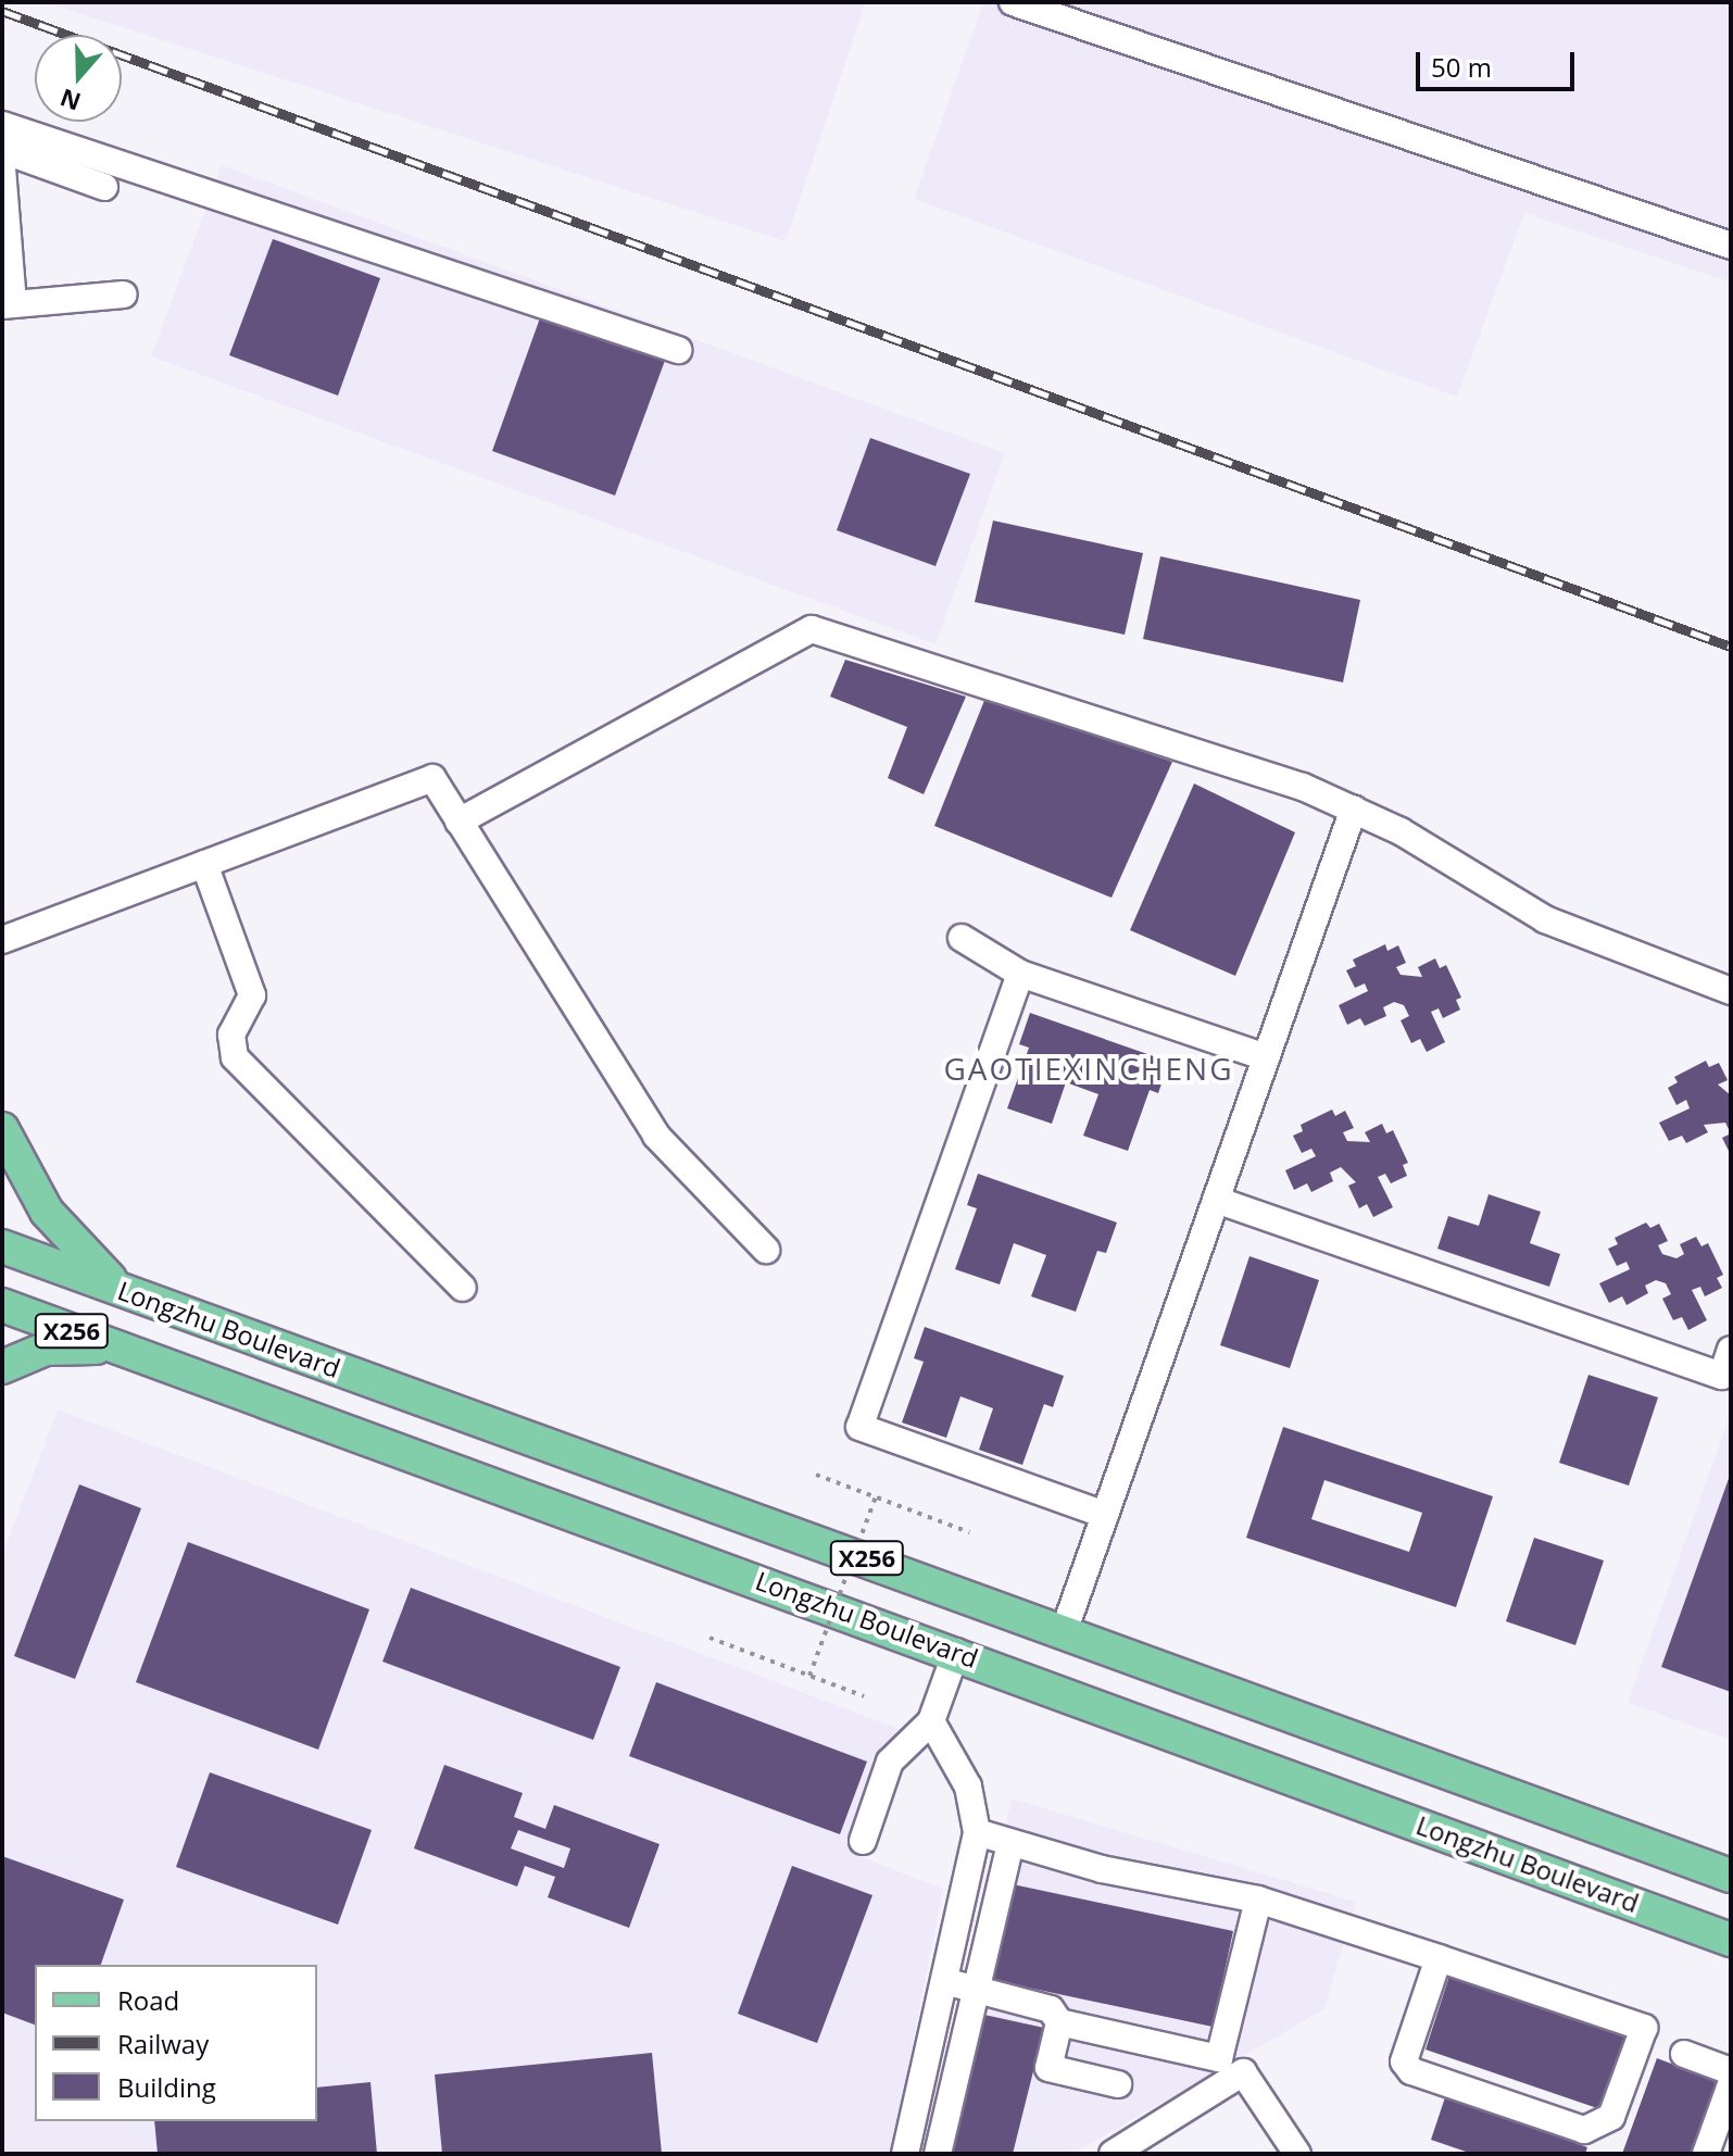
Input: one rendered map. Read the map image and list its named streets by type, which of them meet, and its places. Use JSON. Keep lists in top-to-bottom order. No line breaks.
{"streets":{"main road":["Longzhu Boulevard","X256"]},"crossings":[["Longzhu Boulevard","X256"]],"districts":["GAOTIEXINCHENG"],"legend":["Road","Railway","Building"],"scale_bar":"50 m","north":"bottom"}
